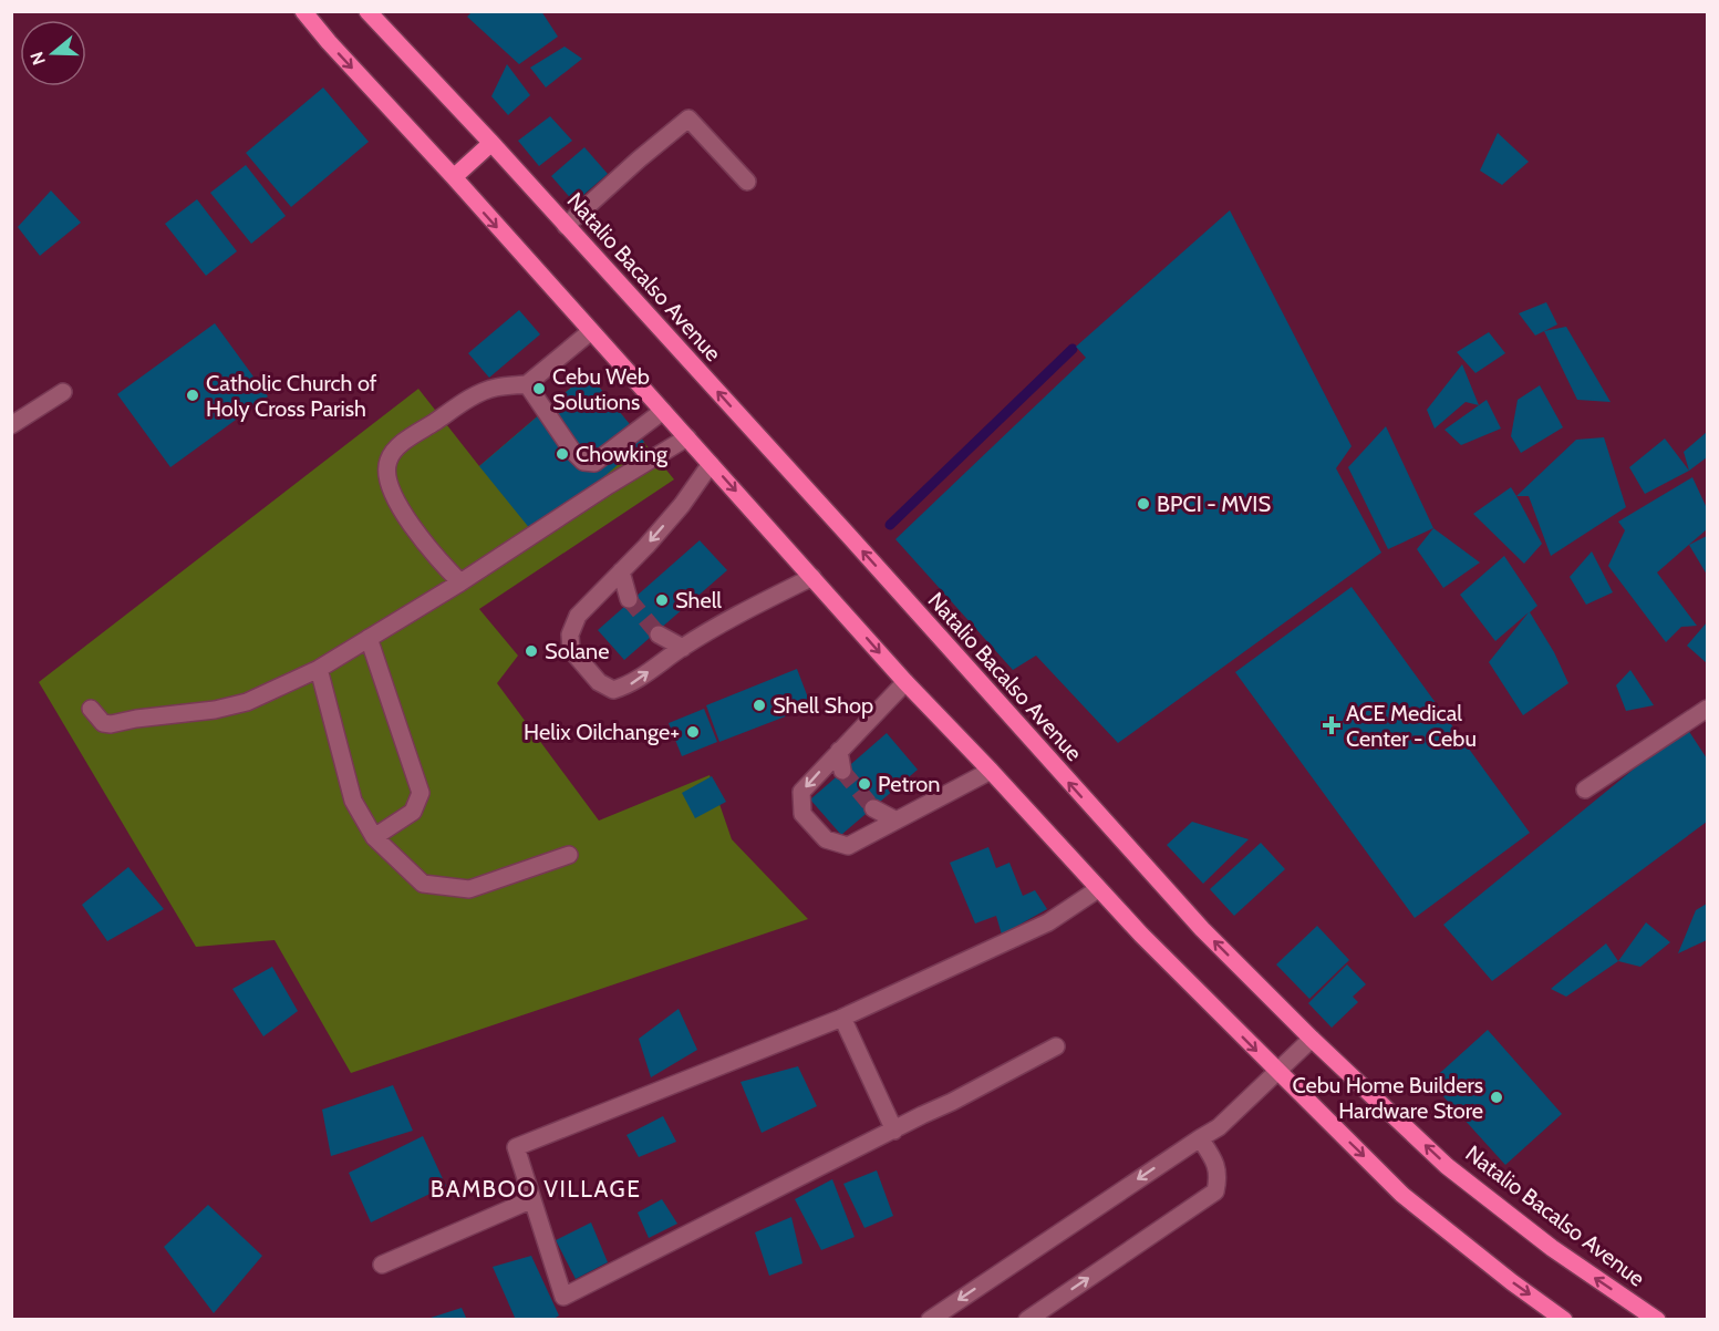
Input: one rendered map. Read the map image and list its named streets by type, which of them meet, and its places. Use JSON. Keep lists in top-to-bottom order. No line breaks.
{"streets":{"main road":["Natalio Bacalso Avenue"]},"districts":["BAMBOO VILLAGE"],"places":{"other":["Cebu Web Solutions","Catholic Church of Holy Cross Parish","Chowking","BPCI - MVIS","Shell","Solane","Shell Shop","Helix Oilchange+","Petron","Cebu Home Builders Hardware Store"],"health":["ACE Medical Center - Cebu"]},"north":"left"}
